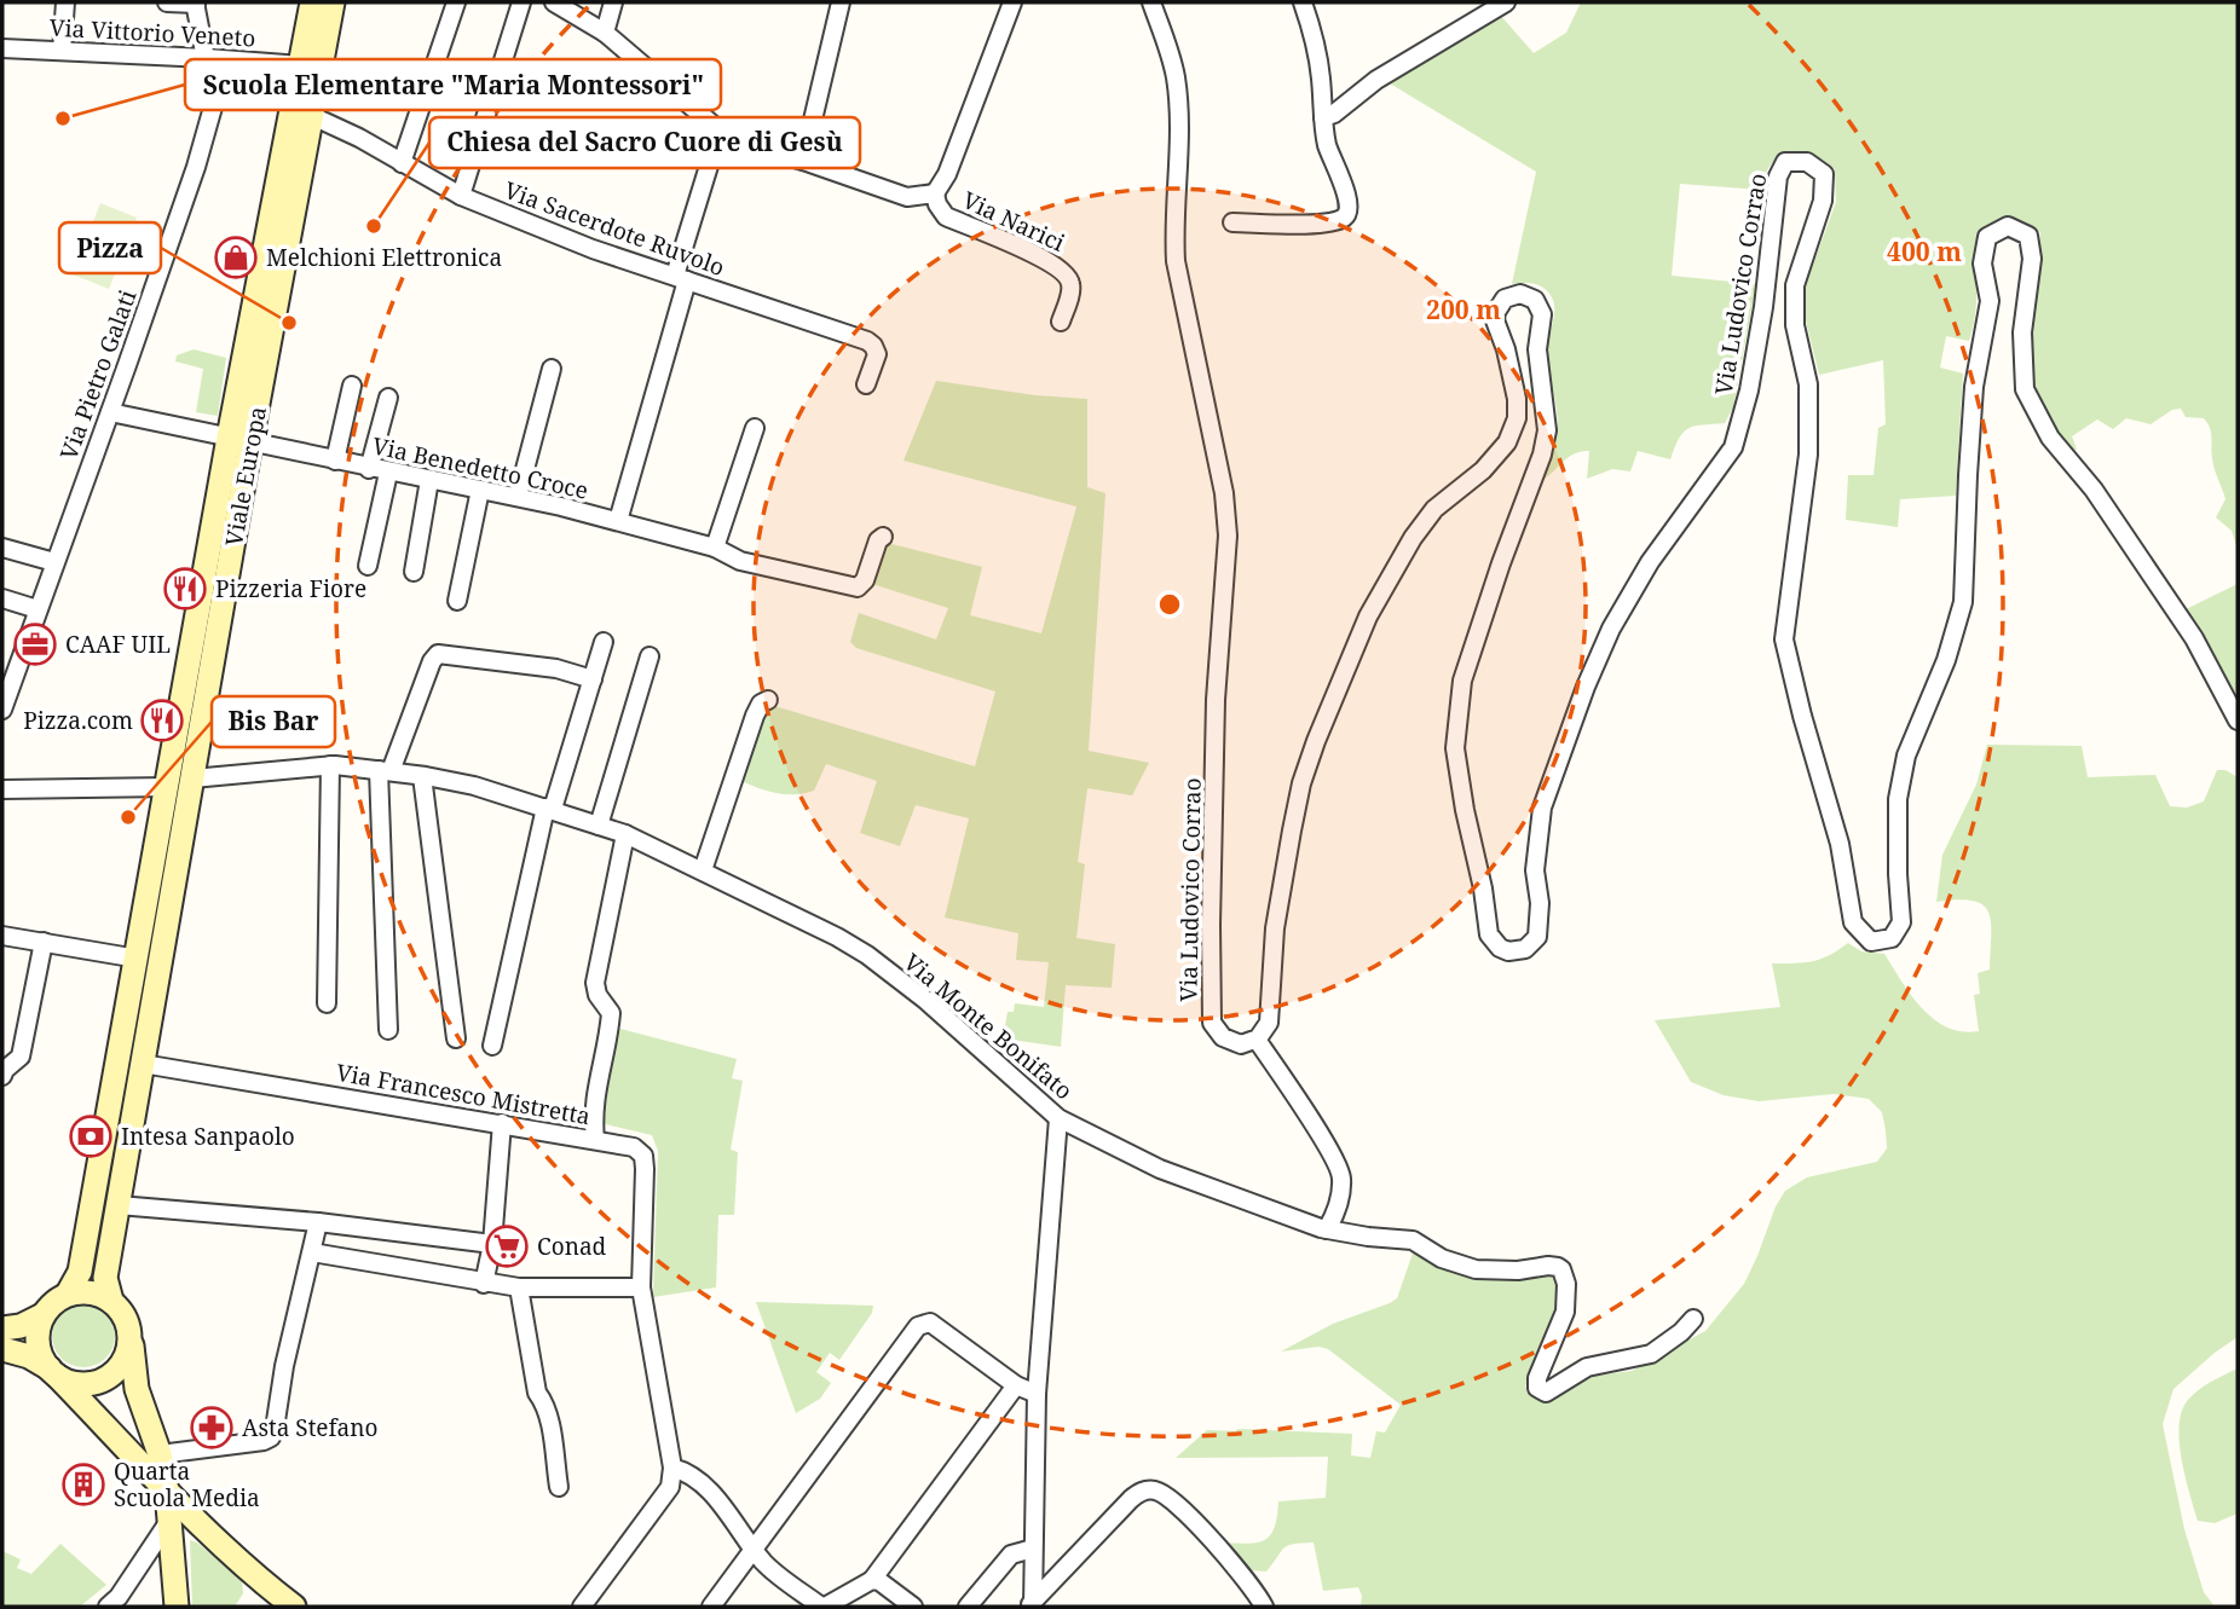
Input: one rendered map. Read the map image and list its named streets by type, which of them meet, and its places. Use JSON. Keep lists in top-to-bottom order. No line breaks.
{"streets":{"street":["Via Vittorio Veneto","Via Narici","Via Sacerdote Ruvolo","Via Ludovico Corrao","Via Pietro Galati","Via Benedetto Croce","Viale Europa","Via Monte Bonifato","Via Francesco Mistretta"]},"crossings":[["Via Vittorio Veneto","Via Pietro Galati"],["Via Vittorio Veneto","Viale Europa"],["Via Sacerdote Ruvolo","Viale Europa"],["Via Pietro Galati","Via Benedetto Croce"],["Via Benedetto Croce","Viale Europa"],["Viale Europa","Via Monte Bonifato"],["Viale Europa","Via Francesco Mistretta"]],"places":{"other":["Scuola Elementare \"Maria Montessori\"","Chiesa del Sacro Cuore di Gesù","Pizza","Bis Bar"],"shop":["Melchioni Elettronica"],"restaurant":["Pizzeria Fiore","Pizza.com"],"office":["CAAF UIL"],"bank":["Intesa Sanpaolo"],"supermarket":["Conad"],"pharmacy":["Asta Stefano"],"building":["Quarta Scuola Media"]},"rings":["400 m","200 m"]}
